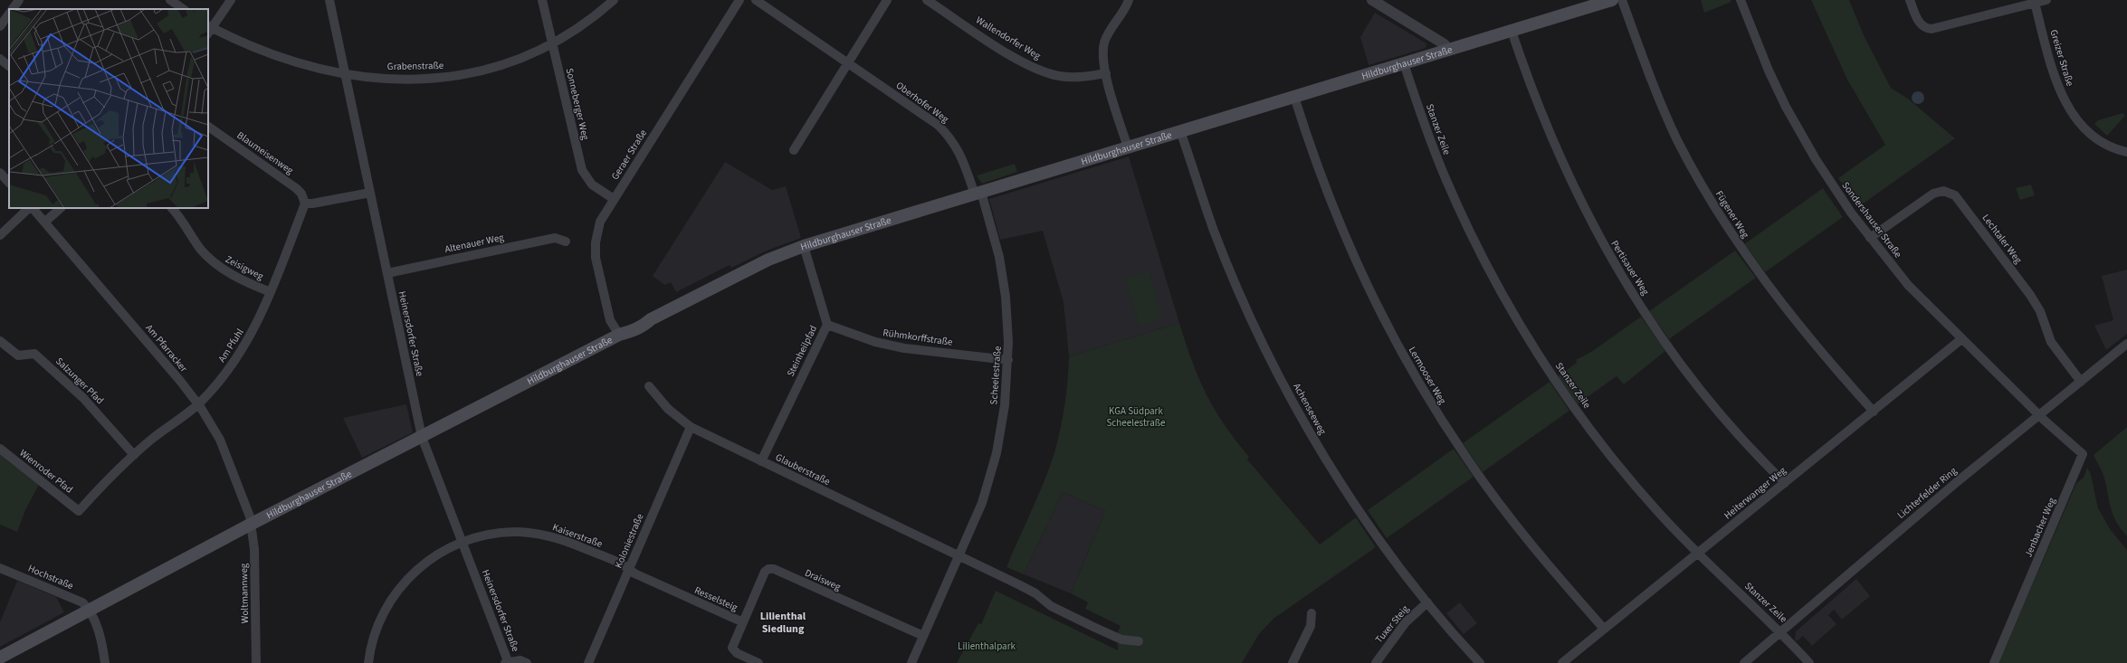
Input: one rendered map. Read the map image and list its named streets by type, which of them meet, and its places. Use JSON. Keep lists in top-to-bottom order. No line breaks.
{"streets":{"main road":["Hildburghauser Straße"],"street":["Wallendorfer Weg","Greizer Straße","Grabenstraße","Oberhofer Weg","Sonneberger Weg","Stanzer Zeile","Blaumeisenweg","Geraer Straße","Fügener Weg","Sondershauser Straße","Lechtaler Weg","Altenauer Weg","Zeisigweg","Pertisauer Weg","Heinersdorfer Straße","Rühmkorffstraße","Am Pfuhl","Am Pfarracker","Steinheilpfad","Scheelestraße","Lermooser Weg","Salzunger Pfad","Achenseeweg","Glauberstraße","Wienroder Pfad","Heiterwanger Weg","Lichterfelder Ring","Jenbacher Weg","Kaiserstraße","Koloniestraße","Hochstraße","Draisweg","Woltmannweg","Resselsteig","Tuxer Steig"]},"crossings":[["Hildburghauser Straße","Oberhofer Weg"],["Hildburghauser Straße","Stanzer Zeile"],["Hildburghauser Straße","Geraer Straße"],["Hildburghauser Straße","Pertisauer Weg"],["Hildburghauser Straße","Heinersdorfer Straße"],["Hildburghauser Straße","Am Pfarracker"],["Hildburghauser Straße","Steinheilpfad"],["Hildburghauser Straße","Scheelestraße"],["Hildburghauser Straße","Lermooser Weg"],["Hildburghauser Straße","Achenseeweg"],["Hildburghauser Straße","Hochstraße"],["Hildburghauser Straße","Woltmannweg"],["Grabenstraße","Sonneberger Weg"],["Grabenstraße","Heinersdorfer Straße"],["Oberhofer Weg","Scheelestraße"],["Sonneberger Weg","Geraer Straße"],["Stanzer Zeile","Heiterwanger Weg"],["Stanzer Zeile","Lichterfelder Ring"],["Blaumeisenweg","Am Pfuhl"],["Fügener Weg","Heiterwanger Weg"],["Sondershauser Straße","Lechtaler Weg"],["Sondershauser Straße","Heiterwanger Weg"],["Sondershauser Straße","Lichterfelder Ring"],["Sondershauser Straße","Jenbacher Weg"],["Lechtaler Weg","Lichterfelder Ring"],["Altenauer Weg","Heinersdorfer Straße"],["Zeisigweg","Am Pfuhl"],["Pertisauer Weg","Heiterwanger Weg"],["Heinersdorfer Straße","Kaiserstraße"],["Rühmkorffstraße","Steinheilpfad"],["Rühmkorffstraße","Scheelestraße"],["Am Pfuhl","Am Pfarracker"],["Am Pfuhl","Salzunger Pfad"],["Am Pfuhl","Wienroder Pfad"],["Am Pfarracker","Woltmannweg"],["Steinheilpfad","Glauberstraße"],["Scheelestraße","Glauberstraße"],["Scheelestraße","Draisweg"],["Lermooser Weg","Heiterwanger Weg"],["Achenseeweg","Tuxer Steig"],["Glauberstraße","Koloniestraße"],["Lichterfelder Ring","Jenbacher Weg"],["Kaiserstraße","Koloniestraße"],["Kaiserstraße","Resselsteig"],["Koloniestraße","Resselsteig"],["Draisweg","Resselsteig"]],"districts":["Lilienthal Siedlung"],"parks":["KGA Südpark Scheelestraße","Lilienthalpark"]}
